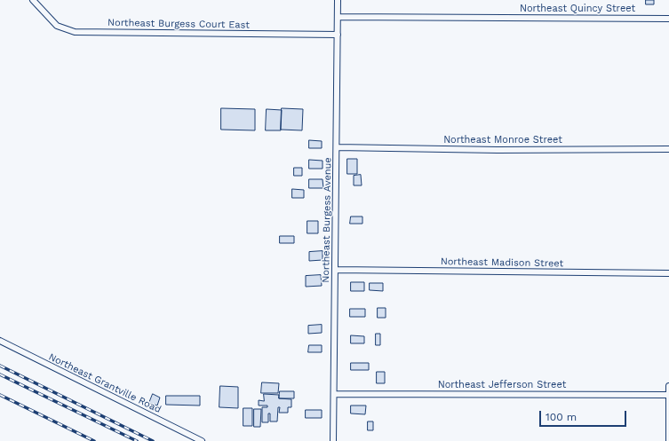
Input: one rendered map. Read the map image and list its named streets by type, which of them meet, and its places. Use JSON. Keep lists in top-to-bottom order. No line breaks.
{"streets":{"street":["Northeast Quincy Street","Northeast Burgess Court East","Northeast Monroe Street","Northeast Burgess Avenue","Northeast Madison Street","Northeast Grantville Road","Northeast Jefferson Street"]},"crossings":[["Northeast Quincy Street","Northeast Burgess Avenue"],["Northeast Burgess Court East","Northeast Burgess Avenue"],["Northeast Monroe Street","Northeast Burgess Avenue"],["Northeast Burgess Avenue","Northeast Madison Street"],["Northeast Burgess Avenue","Northeast Jefferson Street"]],"scale_bar":"100 m"}
